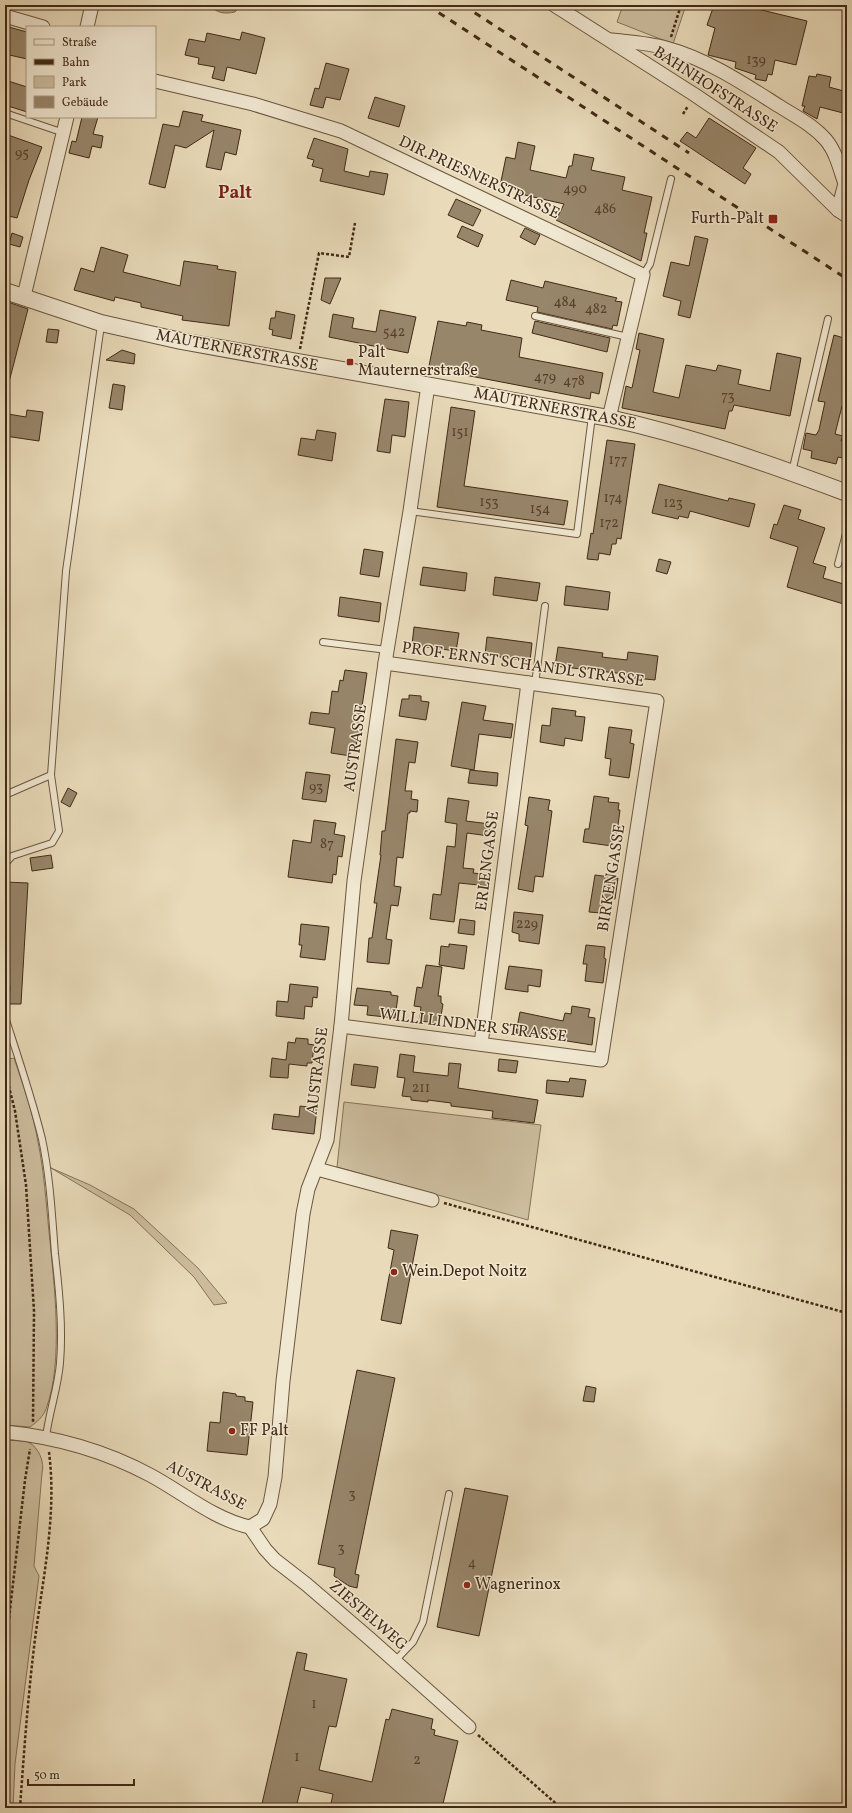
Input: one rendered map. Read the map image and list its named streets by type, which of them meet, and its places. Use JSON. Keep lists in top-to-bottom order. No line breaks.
{"streets":{"street":["BAHNHOFSTRASSE","DIR.PRIESNERSTRASSE","MAUTERNERSTRASSE","PROF. ERNST SCHANDL STRASSE","AUSTRASSE","ERLENGASSE","BIRKENGASSE","WILLI LINDNER STRASSE","ZIESTELWEG"]},"crossings":[["MAUTERNERSTRASSE","AUSTRASSE"],["PROF. ERNST SCHANDL STRASSE","AUSTRASSE"],["PROF. ERNST SCHANDL STRASSE","ERLENGASSE"],["PROF. ERNST SCHANDL STRASSE","BIRKENGASSE"],["AUSTRASSE","WILLI LINDNER STRASSE"],["AUSTRASSE","ZIESTELWEG"],["ERLENGASSE","WILLI LINDNER STRASSE"],["BIRKENGASSE","WILLI LINDNER STRASSE"]],"districts":["Palt"],"places":{"transit":["Furth-Palt","Palt Mauternerstraße"],"other":["Wein.Depot Noitz","FF Palt","Wagnerinox"]},"house_numbers":["139","95","490","486","484","482","542","479","478","73","151","177","174","153","123","154","172","93","87","229","211","3","3","4","1","1","2"],"legend":["Straße","Bahn","Park","Gebäude"],"scale_bar":"50 m"}
